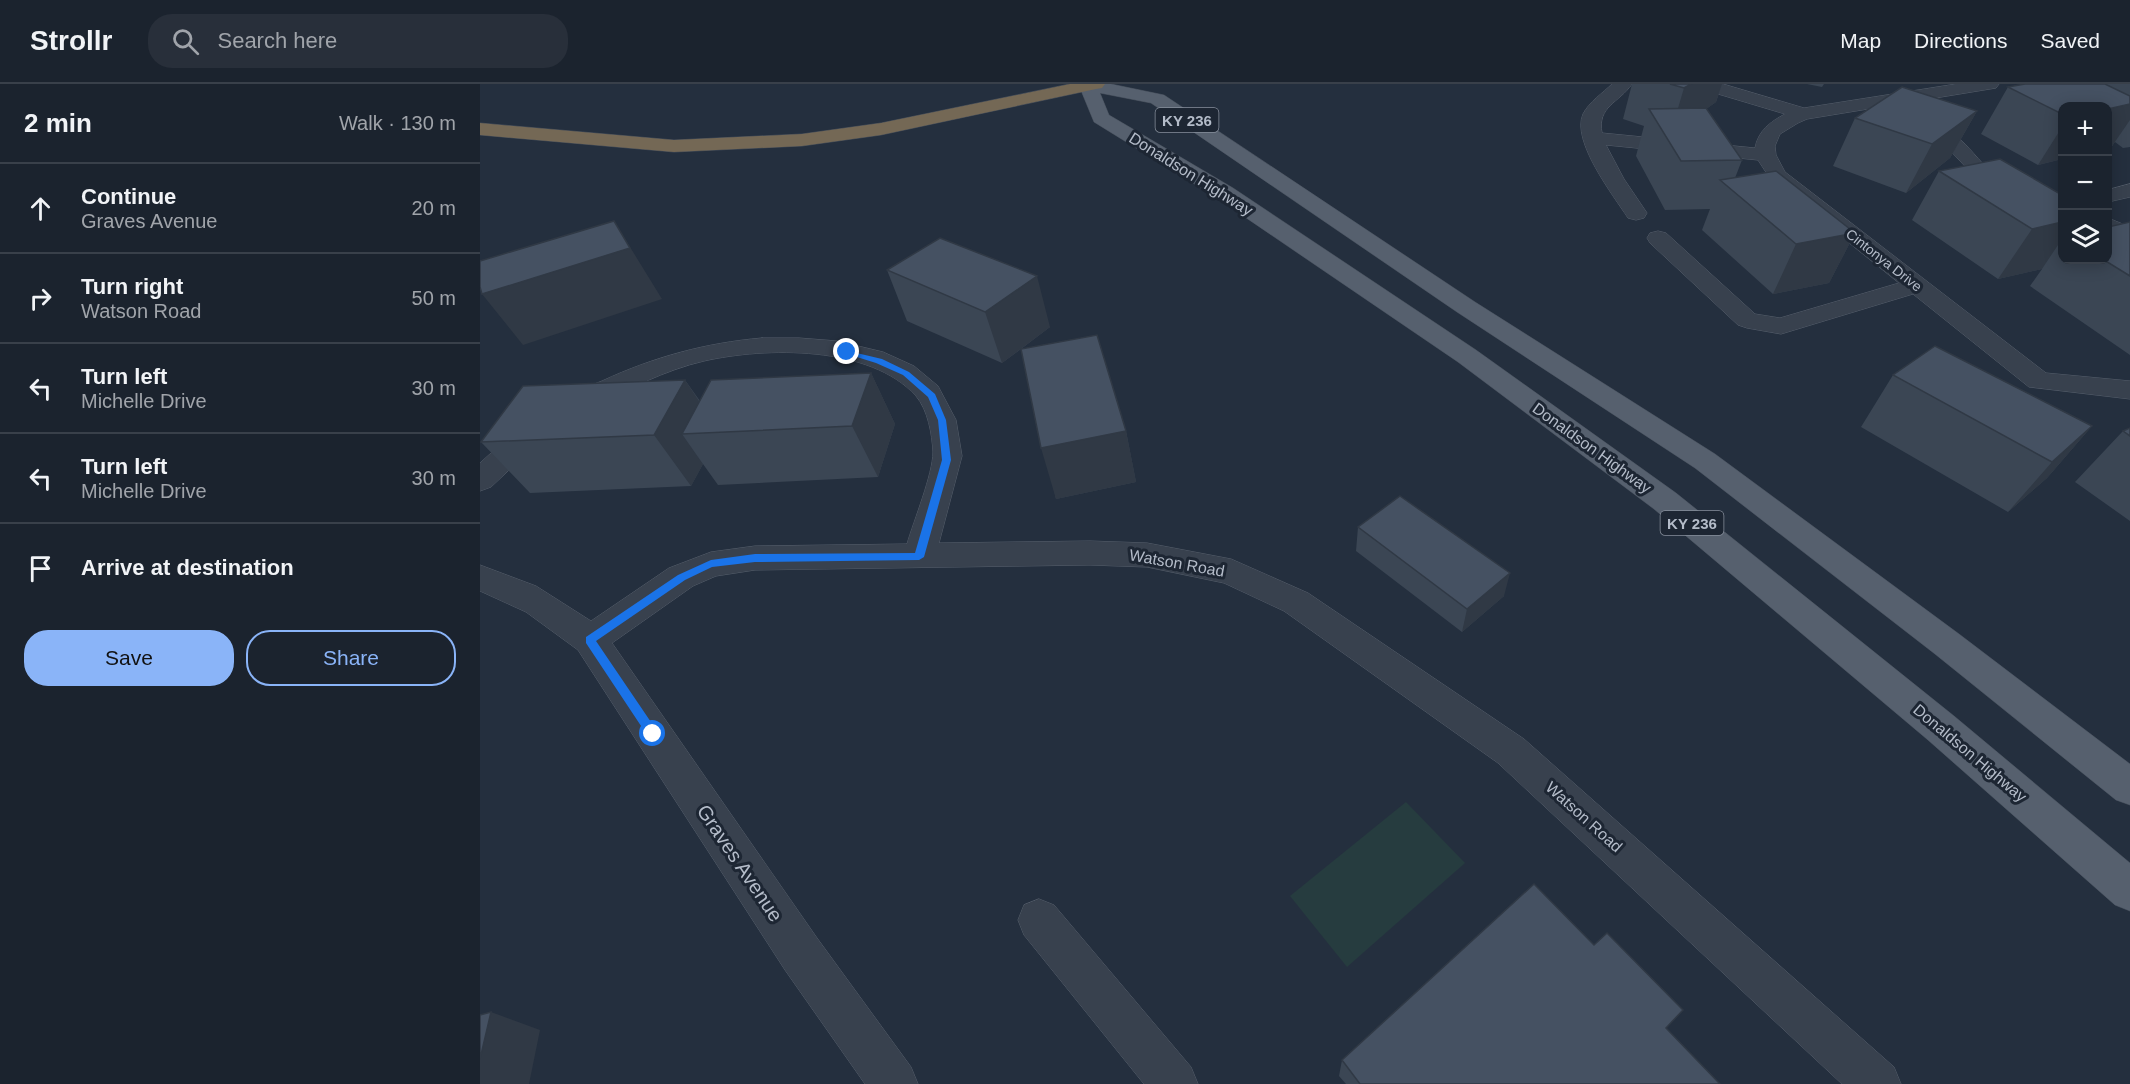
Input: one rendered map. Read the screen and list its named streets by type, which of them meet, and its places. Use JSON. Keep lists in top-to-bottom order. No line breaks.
{"streets":{"main road":["KY 236","Donaldson Highway"],"street":["Cintonya Drive","Watson Road","Graves Avenue"]},"crossings":[["KY 236","Donaldson Highway"],["Watson Road","Graves Avenue"]],"page":{"header":"Strollr","search":"Search here","nav":["Map","Directions","Saved"],"heading":["2 min","Walk · 130 m"],"map_buttons":["+","−"],"list":[["Continue","Graves Avenue","20 m"],["Turn right","Watson Road","50 m"],["Turn left","Michelle Drive","30 m"],["Turn left","Michelle Drive","30 m"],"Arrive at destination"],"buttons":["Save","Share"]}}
